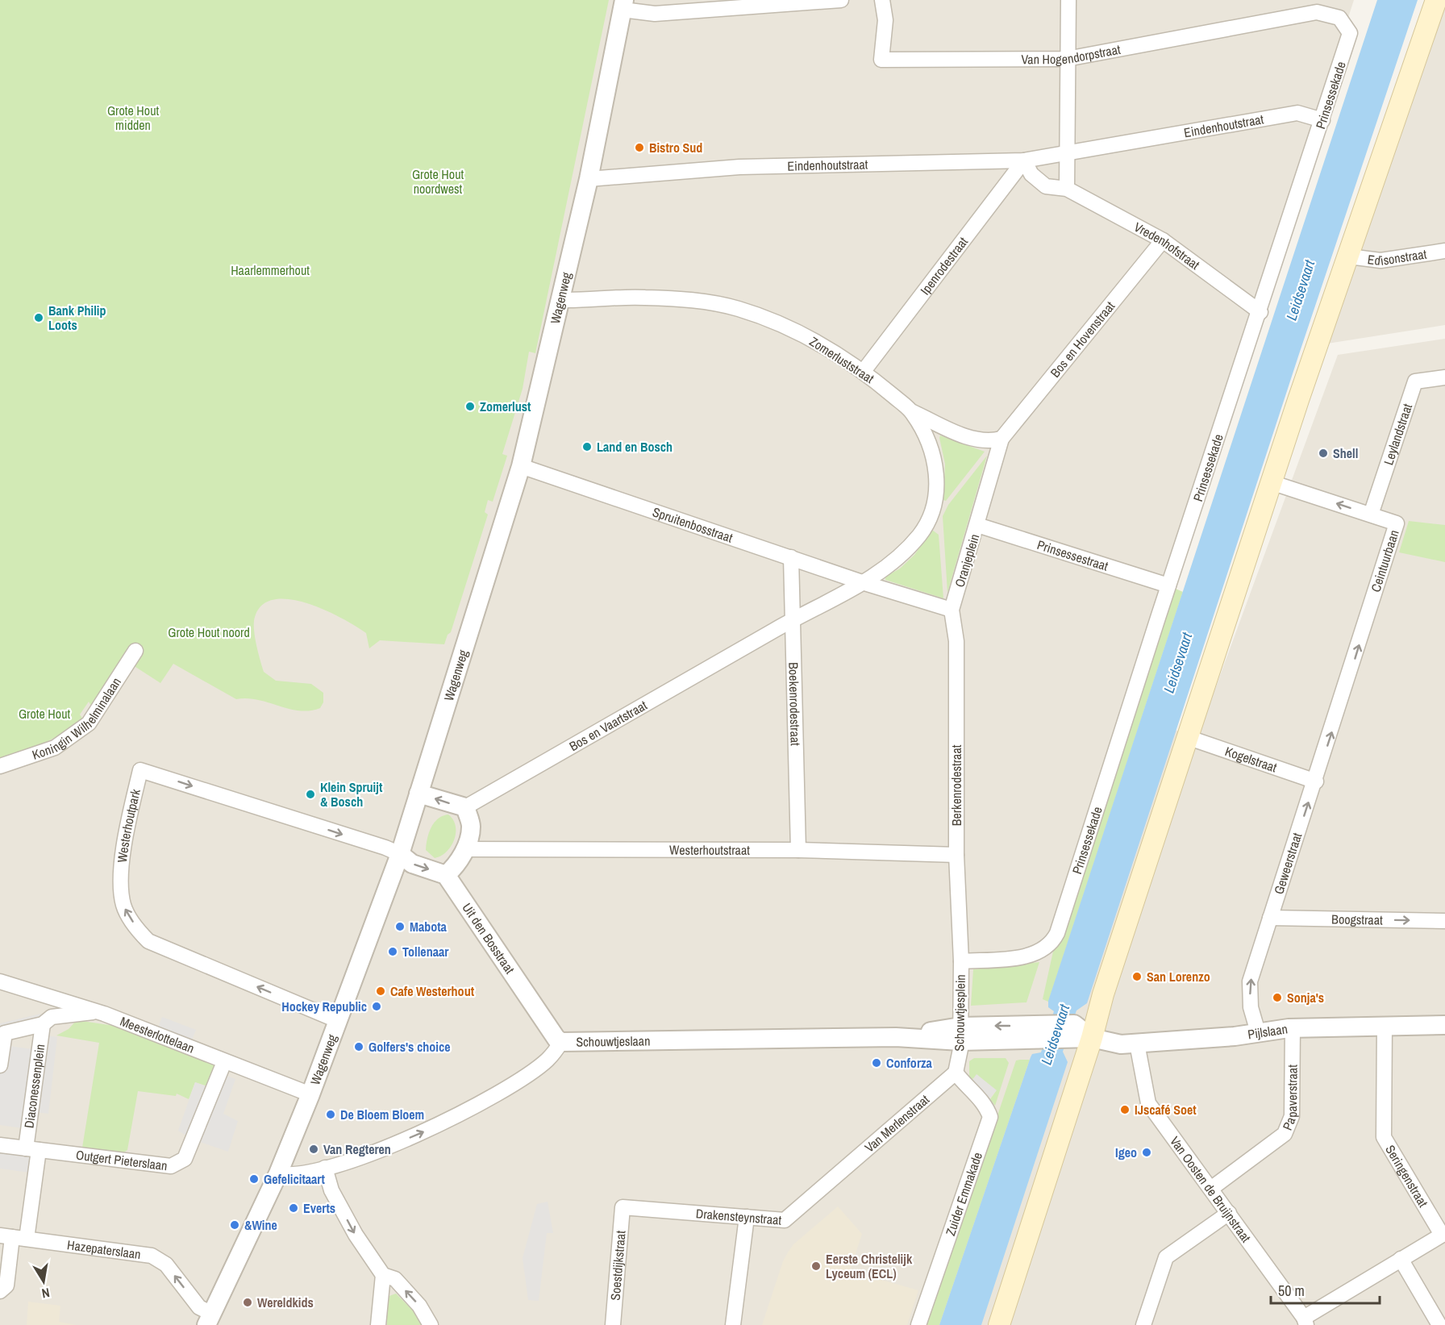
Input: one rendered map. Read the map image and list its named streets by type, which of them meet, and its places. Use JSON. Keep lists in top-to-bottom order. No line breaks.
{"streets":{"street":["Van Hogendorpstraat","Prinsessekade","Eindenhoutstraat","Vredenhofstraat","Edisonstraat","Ipenrodestraat","Wagenweg","Bos en Hovenstraat","Zomerluststraat","Leylandstraat","Spruitenbosstraat","Prinsessestraat","Oranjeplein","Ceintuurbaan","Boekenrodestraat","Koningin Wilhelminalaan","Bos en Vaartstraat","Kogelstraat","Berkenrodestraat","Westerhoutpark","Westerhoutstraat","Geweerstraat","Boogstraat","Uit den Bosstraat","Schouwtjesplein","Pijlslaan","Meesterlottelaan","Schouwtjeslaan","Diaconessenplein","Papaverstraat","Van Merlenstraat","Outgert Pieterslaan","Seringenstraat","Van Oosten de Bruijnstraat","Zuider Emmakade","Drakensteynstraat","Hazepaterslaan","Soestdijkstraat"]},"crossings":[["Van Hogendorpstraat","Prinsessekade"],["Prinsessekade","Eindenhoutstraat"],["Prinsessekade","Vredenhofstraat"],["Prinsessekade","Prinsessestraat"],["Prinsessekade","Schouwtjesplein"],["Eindenhoutstraat","Vredenhofstraat"],["Eindenhoutstraat","Ipenrodestraat"],["Eindenhoutstraat","Wagenweg"],["Vredenhofstraat","Ipenrodestraat"],["Vredenhofstraat","Bos en Hovenstraat"],["Ipenrodestraat","Zomerluststraat"],["Wagenweg","Zomerluststraat"],["Wagenweg","Spruitenbosstraat"],["Wagenweg","Bos en Vaartstraat"],["Wagenweg","Westerhoutpark"],["Wagenweg","Westerhoutstraat"],["Wagenweg","Uit den Bosstraat"],["Wagenweg","Meesterlottelaan"],["Wagenweg","Schouwtjeslaan"],["Wagenweg","Hazepaterslaan"],["Bos en Hovenstraat","Oranjeplein"],["Zomerluststraat","Spruitenbosstraat"],["Leylandstraat","Ceintuurbaan"],["Spruitenbosstraat","Boekenrodestraat"],["Prinsessestraat","Oranjeplein"],["Oranjeplein","Berkenrodestraat"],["Ceintuurbaan","Geweerstraat"],["Boekenrodestraat","Bos en Vaartstraat"],["Boekenrodestraat","Westerhoutstraat"],["Bos en Vaartstraat","Westerhoutpark"],["Bos en Vaartstraat","Westerhoutstraat"],["Bos en Vaartstraat","Uit den Bosstraat"],["Kogelstraat","Geweerstraat"],["Berkenrodestraat","Westerhoutstraat"],["Berkenrodestraat","Schouwtjesplein"],["Westerhoutpark","Westerhoutstraat"],["Westerhoutpark","Uit den Bosstraat"],["Westerhoutstraat","Uit den Bosstraat"],["Geweerstraat","Boogstraat"],["Geweerstraat","Pijlslaan"],["Uit den Bosstraat","Schouwtjeslaan"],["Schouwtjesplein","Schouwtjeslaan"],["Schouwtjesplein","Van Merlenstraat"],["Schouwtjesplein","Zuider Emmakade"],["Pijlslaan","Schouwtjeslaan"],["Pijlslaan","Papaverstraat"],["Pijlslaan","Seringenstraat"],["Pijlslaan","Van Oosten de Bruijnstraat"],["Meesterlottelaan","Diaconessenplein"],["Meesterlottelaan","Outgert Pieterslaan"],["Diaconessenplein","Outgert Pieterslaan"],["Diaconessenplein","Hazepaterslaan"],["Papaverstraat","Van Oosten de Bruijnstraat"],["Van Merlenstraat","Zuider Emmakade"],["Van Merlenstraat","Drakensteynstraat"],["Drakensteynstraat","Soestdijkstraat"]],"one_way":["Geweerstraat","Boogstraat","Hazepaterslaan"],"water":["Leidsevaart"],"parks":["Grote Hout midden","Grote Hout noordwest","Haarlemmerhout","Grote Hout noord","Grote Hout"],"places":["Bistro Sud","Bank Philip Loots","Zomerlust","Land en Bosch","Shell","Klein Spruijt & Bosch","Mabota","Tollenaar","San Lorenzo","Cafe Westerhout","Sonja's","Hockey Republic","Golfers's choice","Conforza","IJscafé Soet","De Bloem Bloem","Van Regteren","Igeo","Gefelicitaart","Everts","&Wine","Eerste Christelijk Lyceum (ECL)","Wereldkids"],"scale_bar":"50 m","north":"bottom"}
